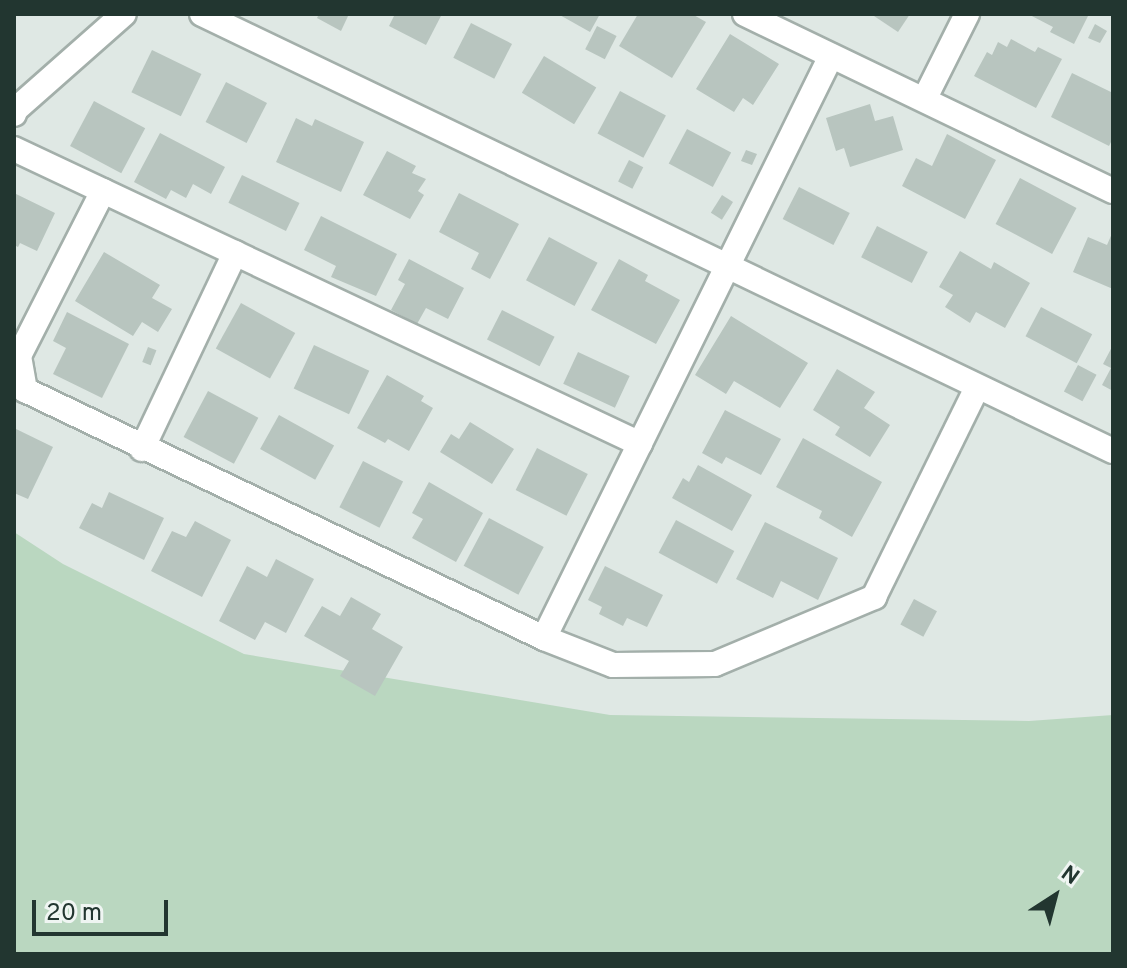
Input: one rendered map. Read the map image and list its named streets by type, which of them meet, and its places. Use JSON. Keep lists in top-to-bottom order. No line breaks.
{"scale_bar":"20 m","north":"top right"}
